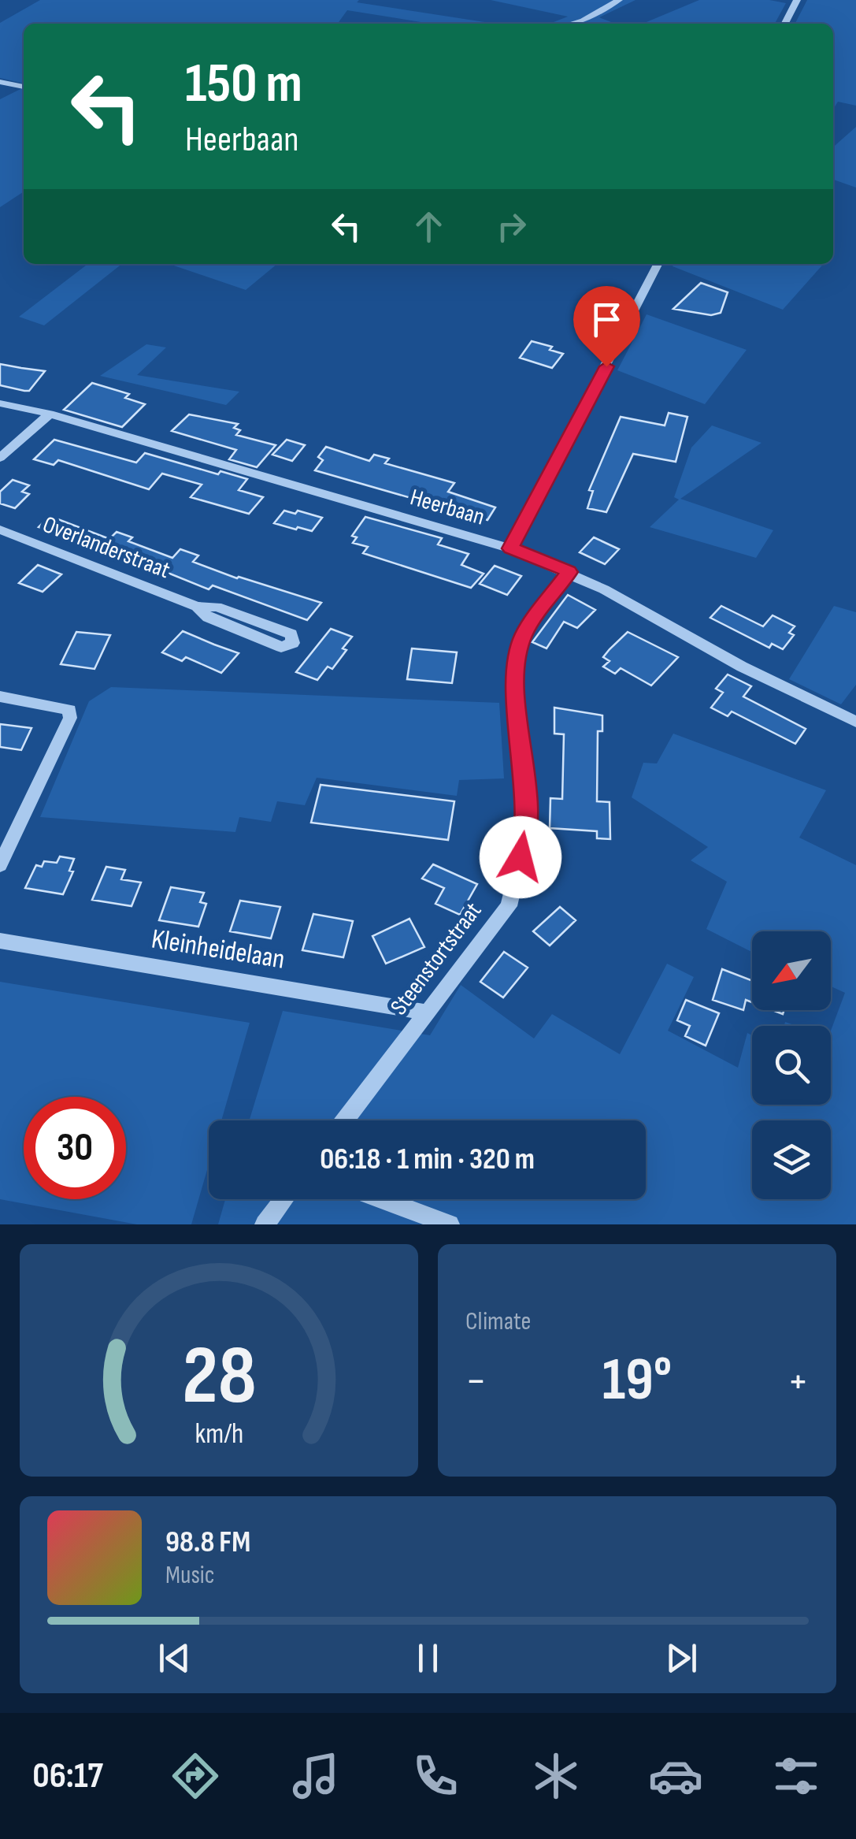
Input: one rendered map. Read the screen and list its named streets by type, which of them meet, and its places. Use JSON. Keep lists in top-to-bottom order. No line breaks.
{"streets":{"street":["Heerbaan","Overlanderstraat","Kleinheidelaan","Steenstortstraat"]},"crossings":[["Heerbaan","Steenstortstraat"],["Kleinheidelaan","Steenstortstraat"]],"north":"bottom left","page":{"turn":["150 m","Heerbaan"],"limit":"30","trip":"06:18 · 1 min · 320 m","tile":"Climate","heat":["−","19°","+"],"song":["98.8 FM","Music"],"tabs":"06:17","gauge":["28","km/h"]}}
